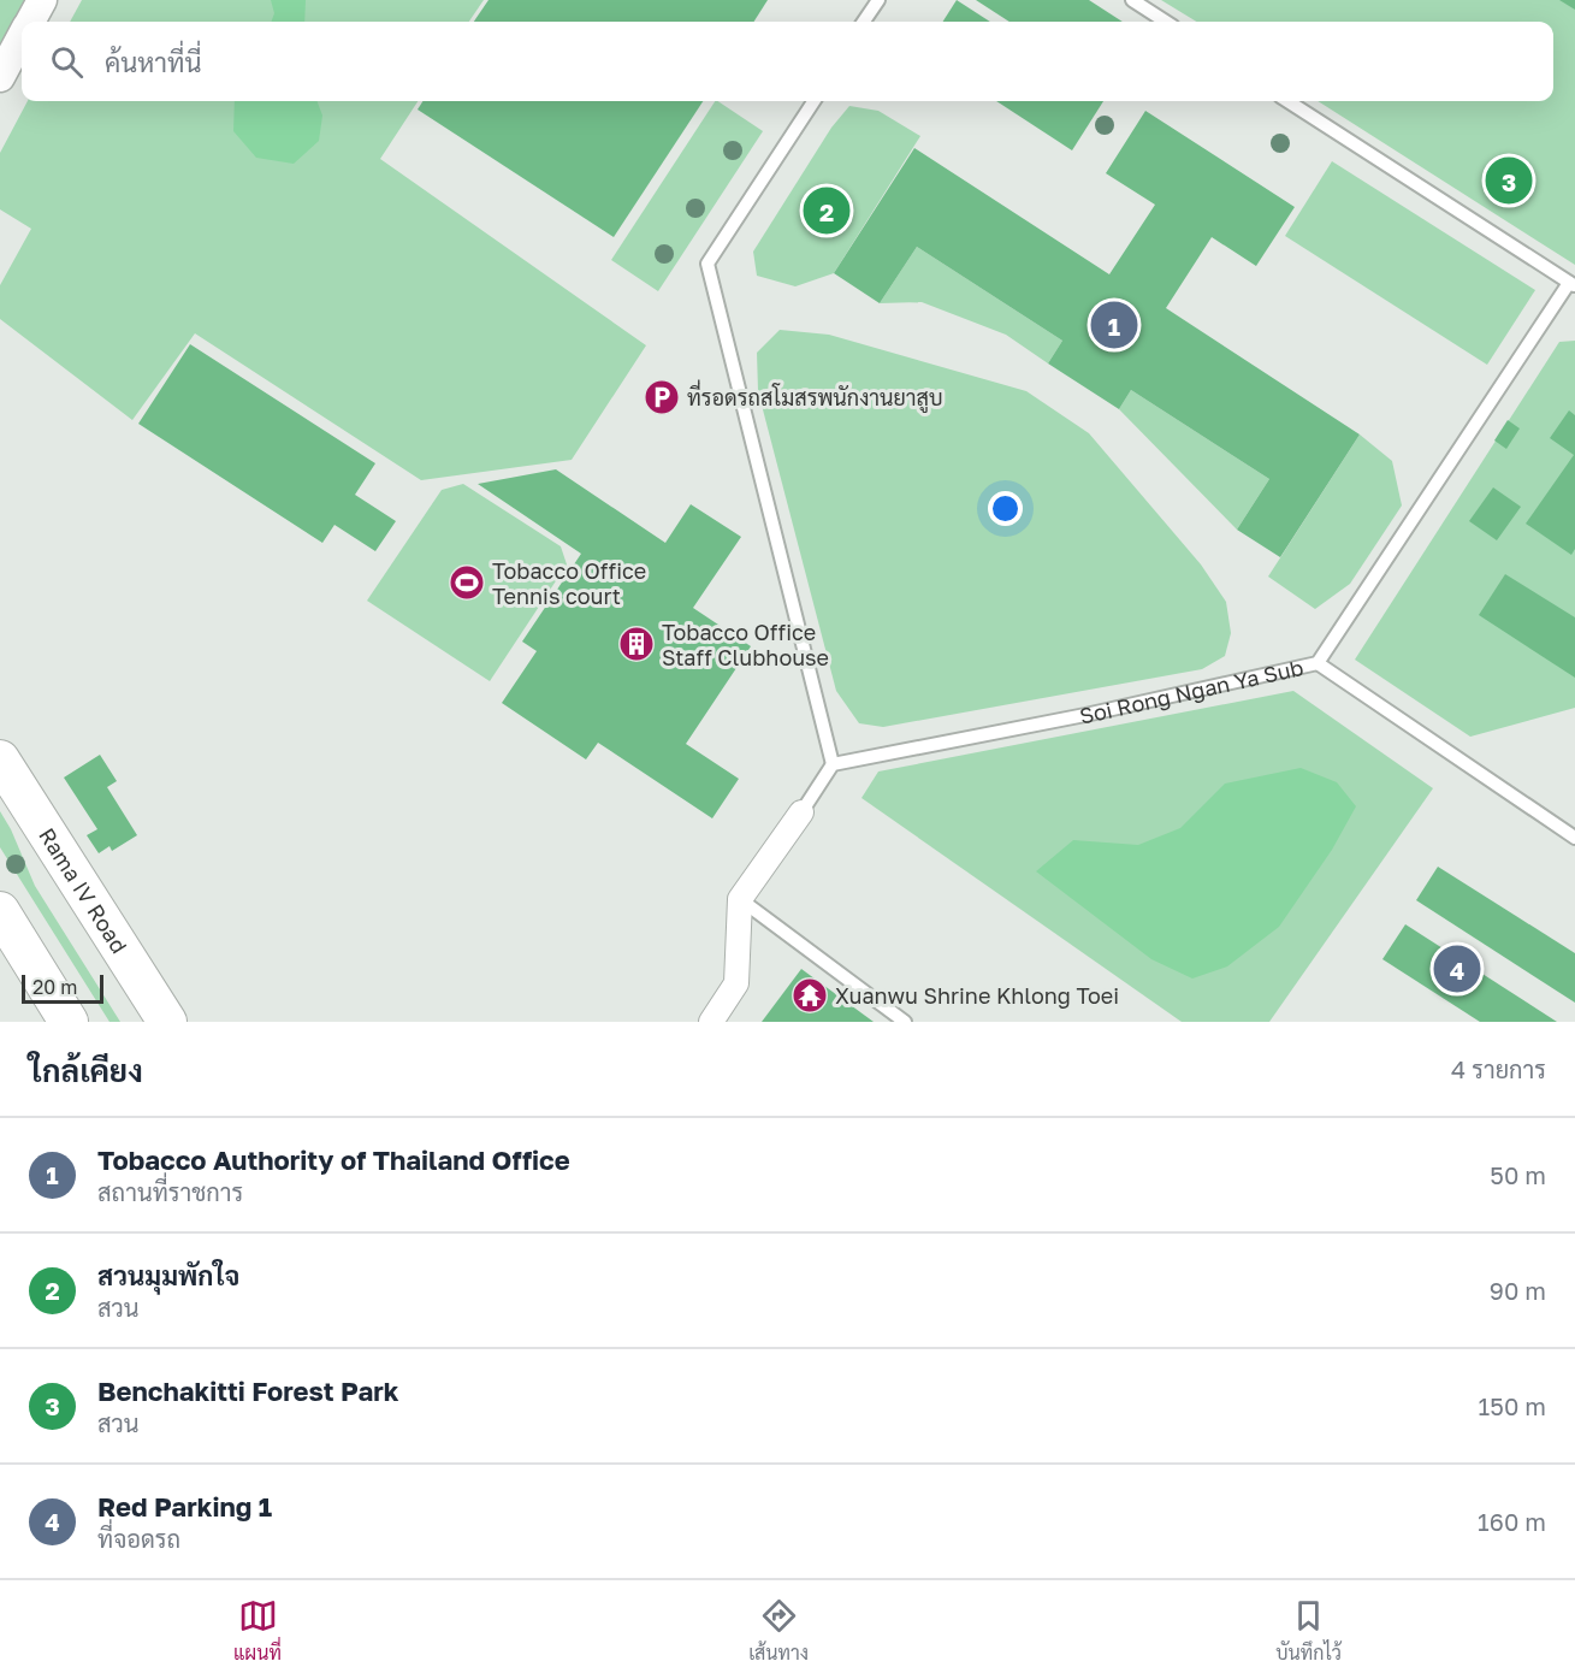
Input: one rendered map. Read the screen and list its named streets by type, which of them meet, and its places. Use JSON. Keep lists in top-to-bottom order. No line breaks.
{"streets":{"main road":["Rama IV Road"],"lane":["Soi Rong Ngan Ya Sub"]},"places":{"parking":["ที่รอดรถสโมสรพนักงานยาสูบ"],"sports":["Tobacco Office Tennis court"],"building":["Tobacco Office Staff Clubhouse"],"temple":["Xuanwu Shrine Khlong Toei"]},"scale_bar":"20 m","page":{"search":"ค้นหาที่นี่","pins":["3","2","1","4"],"scale":"20 m","heading":["ใกล้เคียง","4 รายการ"],"list":[{"mark":"1","name":"Tobacco Authority of Thailand Office","note":"สถานที่ราชการ","value":"50 m"},{"mark":"2","name":"สวนมุมพักใจ","note":"สวน","value":"90 m"},{"mark":"3","name":"Benchakitti Forest Park","note":"สวน","value":"150 m"},{"mark":"4","name":"Red Parking 1","note":"ที่จอดรถ","value":"160 m"}],"nav":["แผนที่","เส้นทาง","บันทึกไว้"]}}
